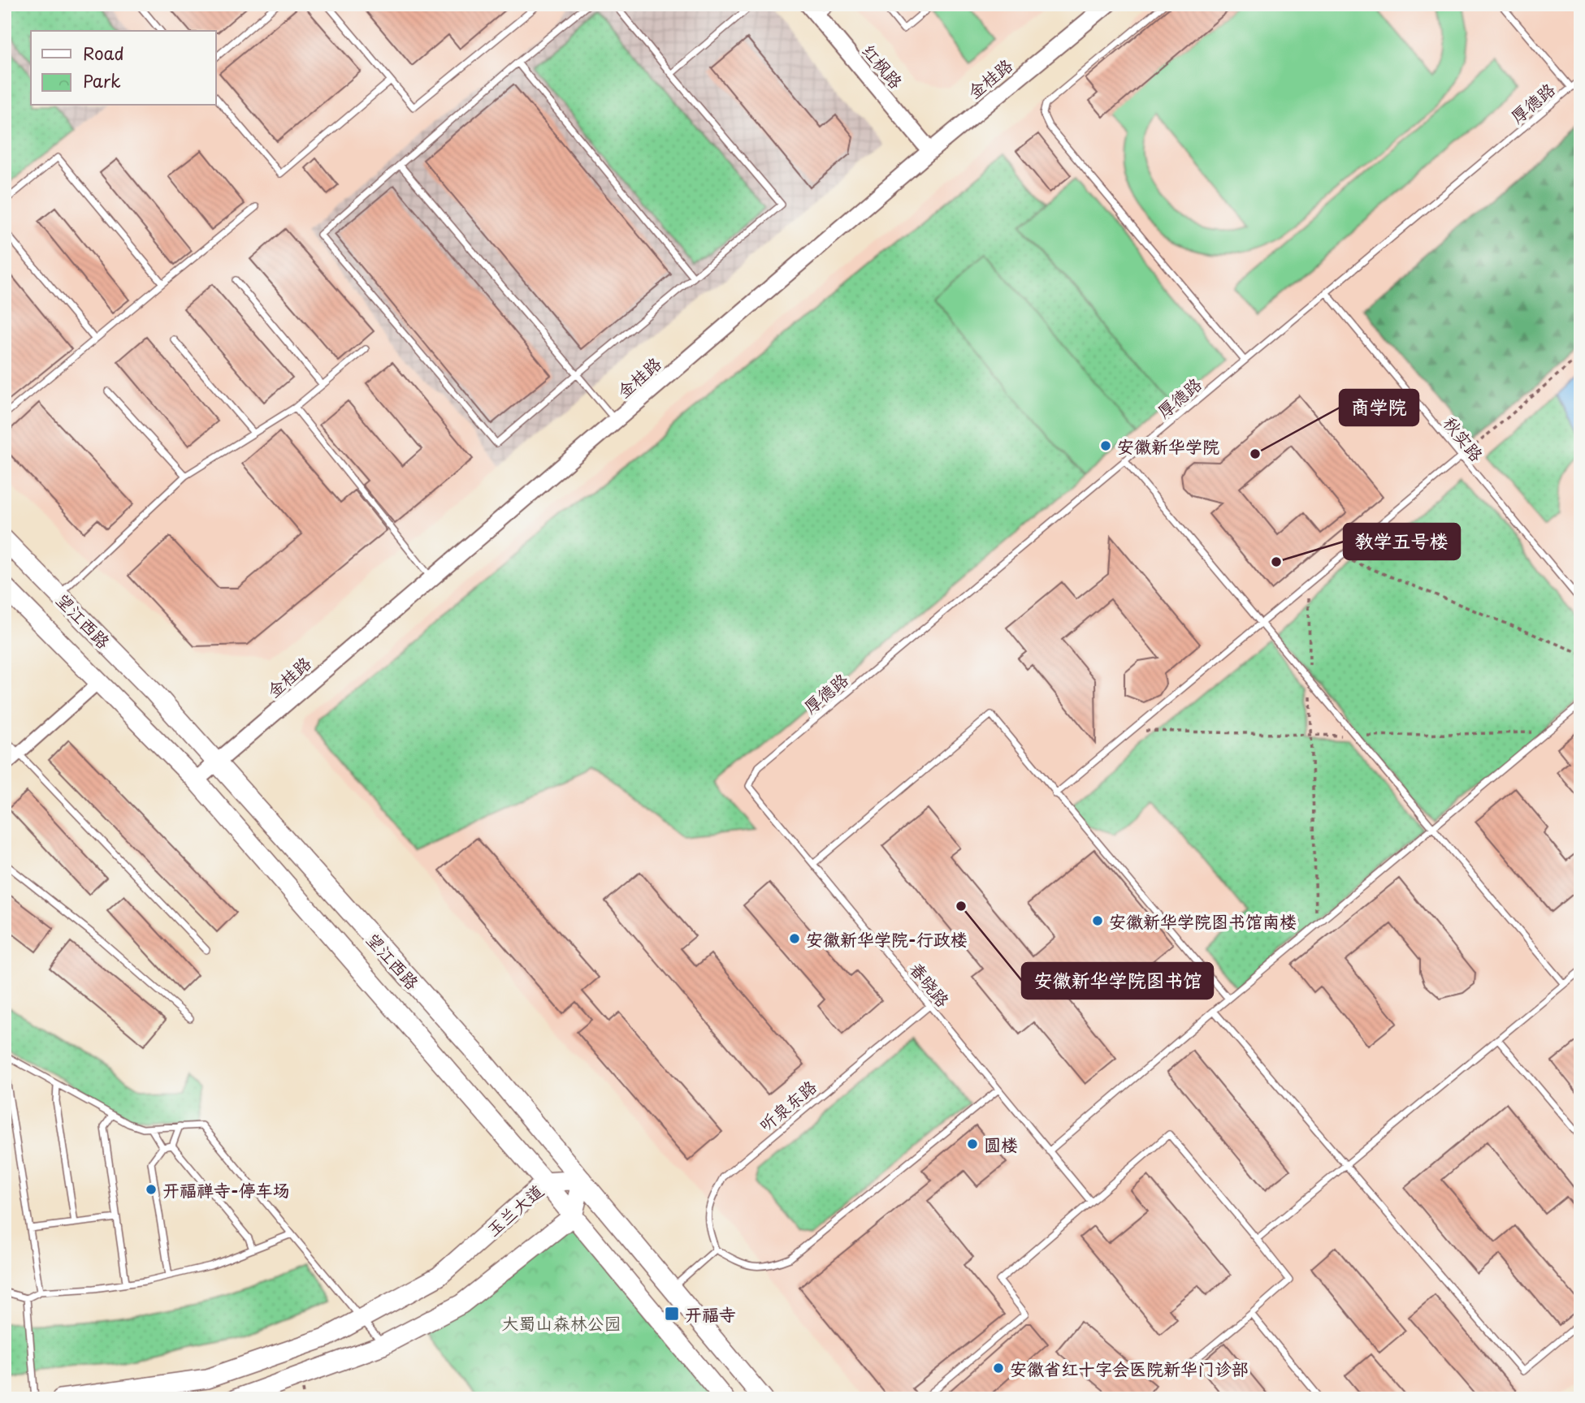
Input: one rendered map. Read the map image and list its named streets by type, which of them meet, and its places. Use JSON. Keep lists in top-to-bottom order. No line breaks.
{"streets":{"main road":["望江西路","玉兰大道"],"street":["红枫路","金桂路"],"lane":["厚德路","秋实路","春晓路","听泉东路"]},"crossings":[["红枫路","金桂路"],["金桂路","望江西路"],["厚德路","秋实路"],["厚德路","春晓路"],["望江西路","玉兰大道"],["春晓路","听泉东路"]],"parks":["大蜀山森林公园"],"places":{"other":["安徽新华学院","商学院","教学五号楼","安徽新华学院图书馆","安徽新华学院图书馆南楼","安徽新华学院-行政楼","圆楼","开福禅寺-停车场","安徽省红十字会医院新华门诊部"],"transit":["开福寺"]},"legend":["Road","Park"]}
